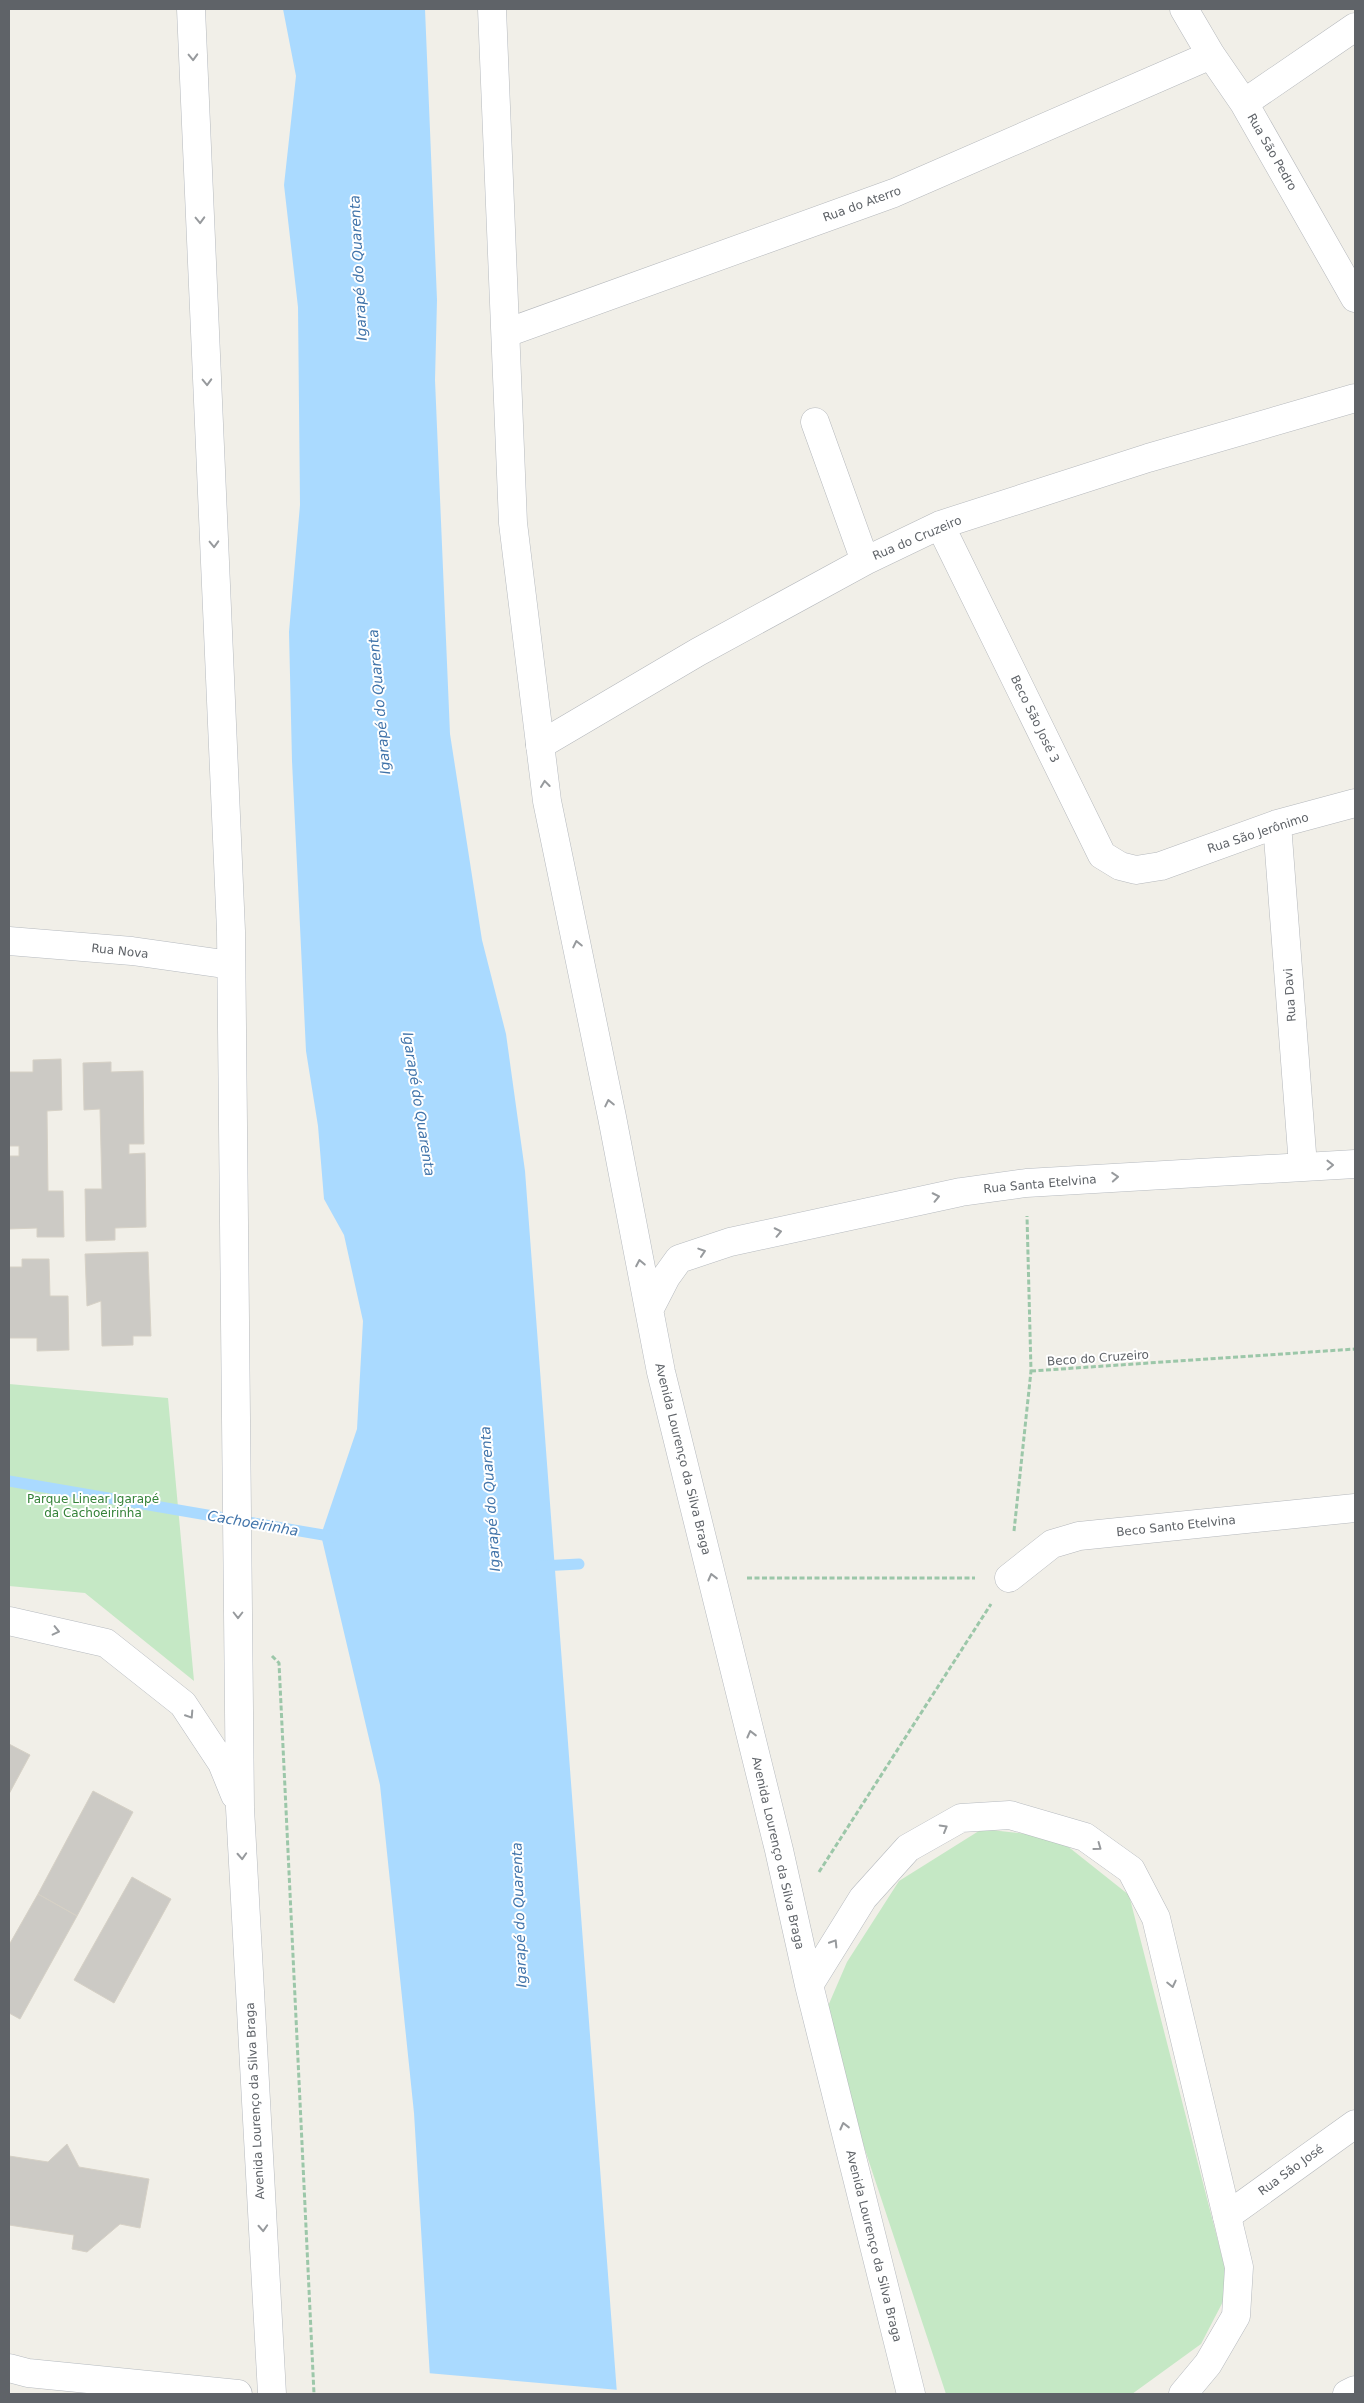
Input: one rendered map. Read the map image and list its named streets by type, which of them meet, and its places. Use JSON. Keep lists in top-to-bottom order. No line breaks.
{"streets":{"street":["Rua São Pedro","Rua do Aterro","Rua do Cruzeiro","Beco São José 3","Rua São Jerônimo","Rua Nova","Rua Davi","Rua Santa Etelvina","Avenida Lourenço da Silva Braga","Beco Santo Etelvina","Rua São José"],"path":["Beco do Cruzeiro"]},"crossings":[["Rua São Pedro","Rua do Aterro"],["Rua do Aterro","Avenida Lourenço da Silva Braga"],["Rua do Cruzeiro","Beco São José 3"],["Rua do Cruzeiro","Avenida Lourenço da Silva Braga"],["Beco São José 3","Rua São Jerônimo"],["Rua São Jerônimo","Rua Davi"],["Rua Nova","Avenida Lourenço da Silva Braga"],["Rua Davi","Rua Santa Etelvina"],["Rua Santa Etelvina","Beco do Cruzeiro"],["Rua Santa Etelvina","Avenida Lourenço da Silva Braga"]],"one_way":["Rua Santa Etelvina"],"water":["Igarapé do Quarenta","Cachoeirinha"],"parks":["Parque Linear Igarapé da Cachoeirinha"]}
